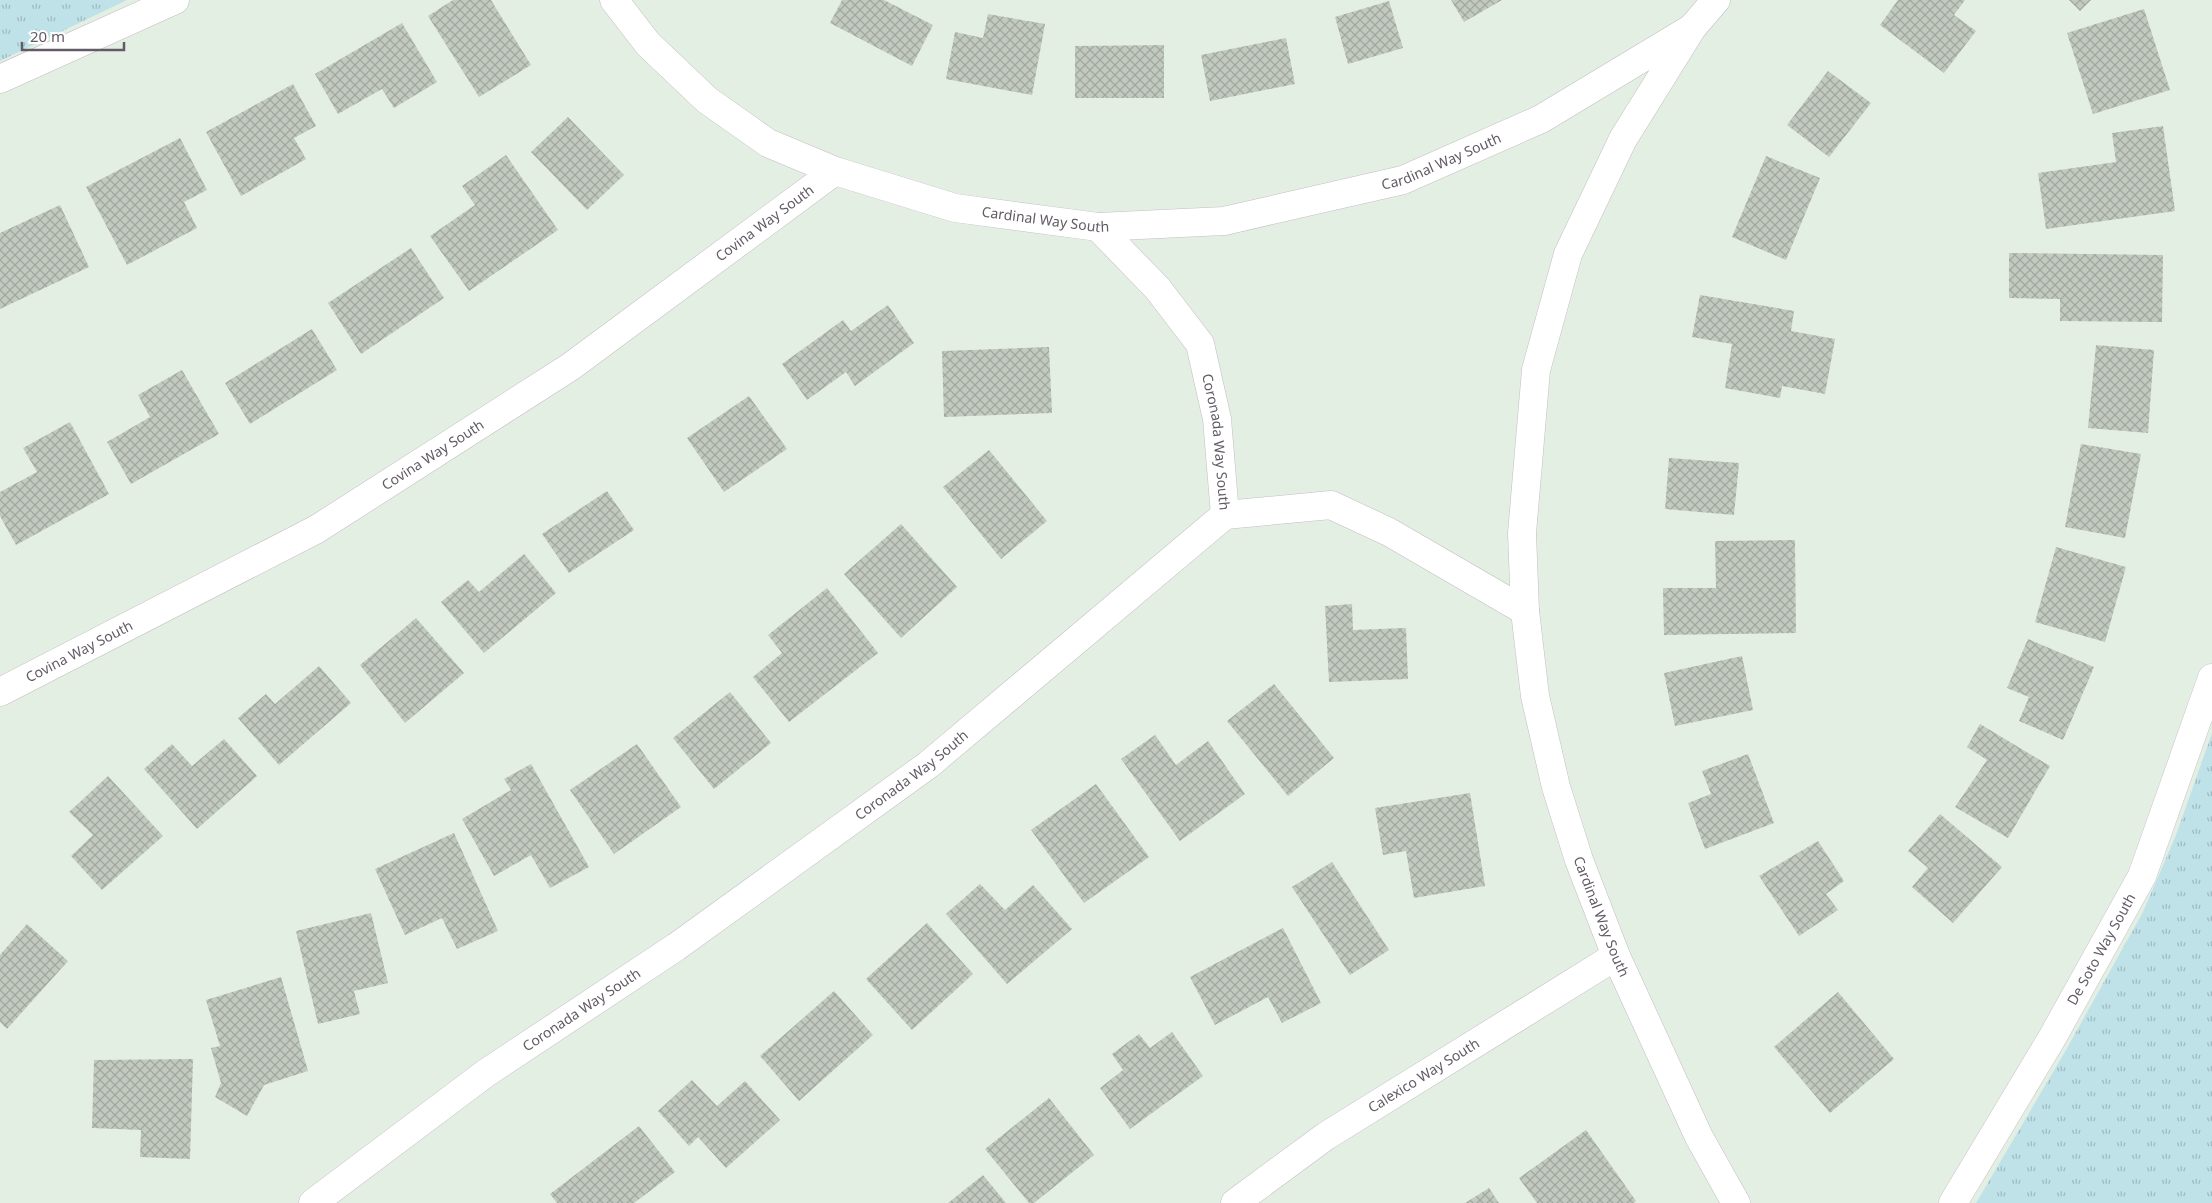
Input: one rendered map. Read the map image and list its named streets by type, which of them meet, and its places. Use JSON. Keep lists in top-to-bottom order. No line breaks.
{"streets":{"street":["Cardinal Way South","Covina Way South","Coronada Way South","De Soto Way South","Calexico Way South"]},"crossings":[["Cardinal Way South","Covina Way South"],["Cardinal Way South","Coronada Way South"],["Cardinal Way South","Calexico Way South"]],"scale_bar":"20 m"}
